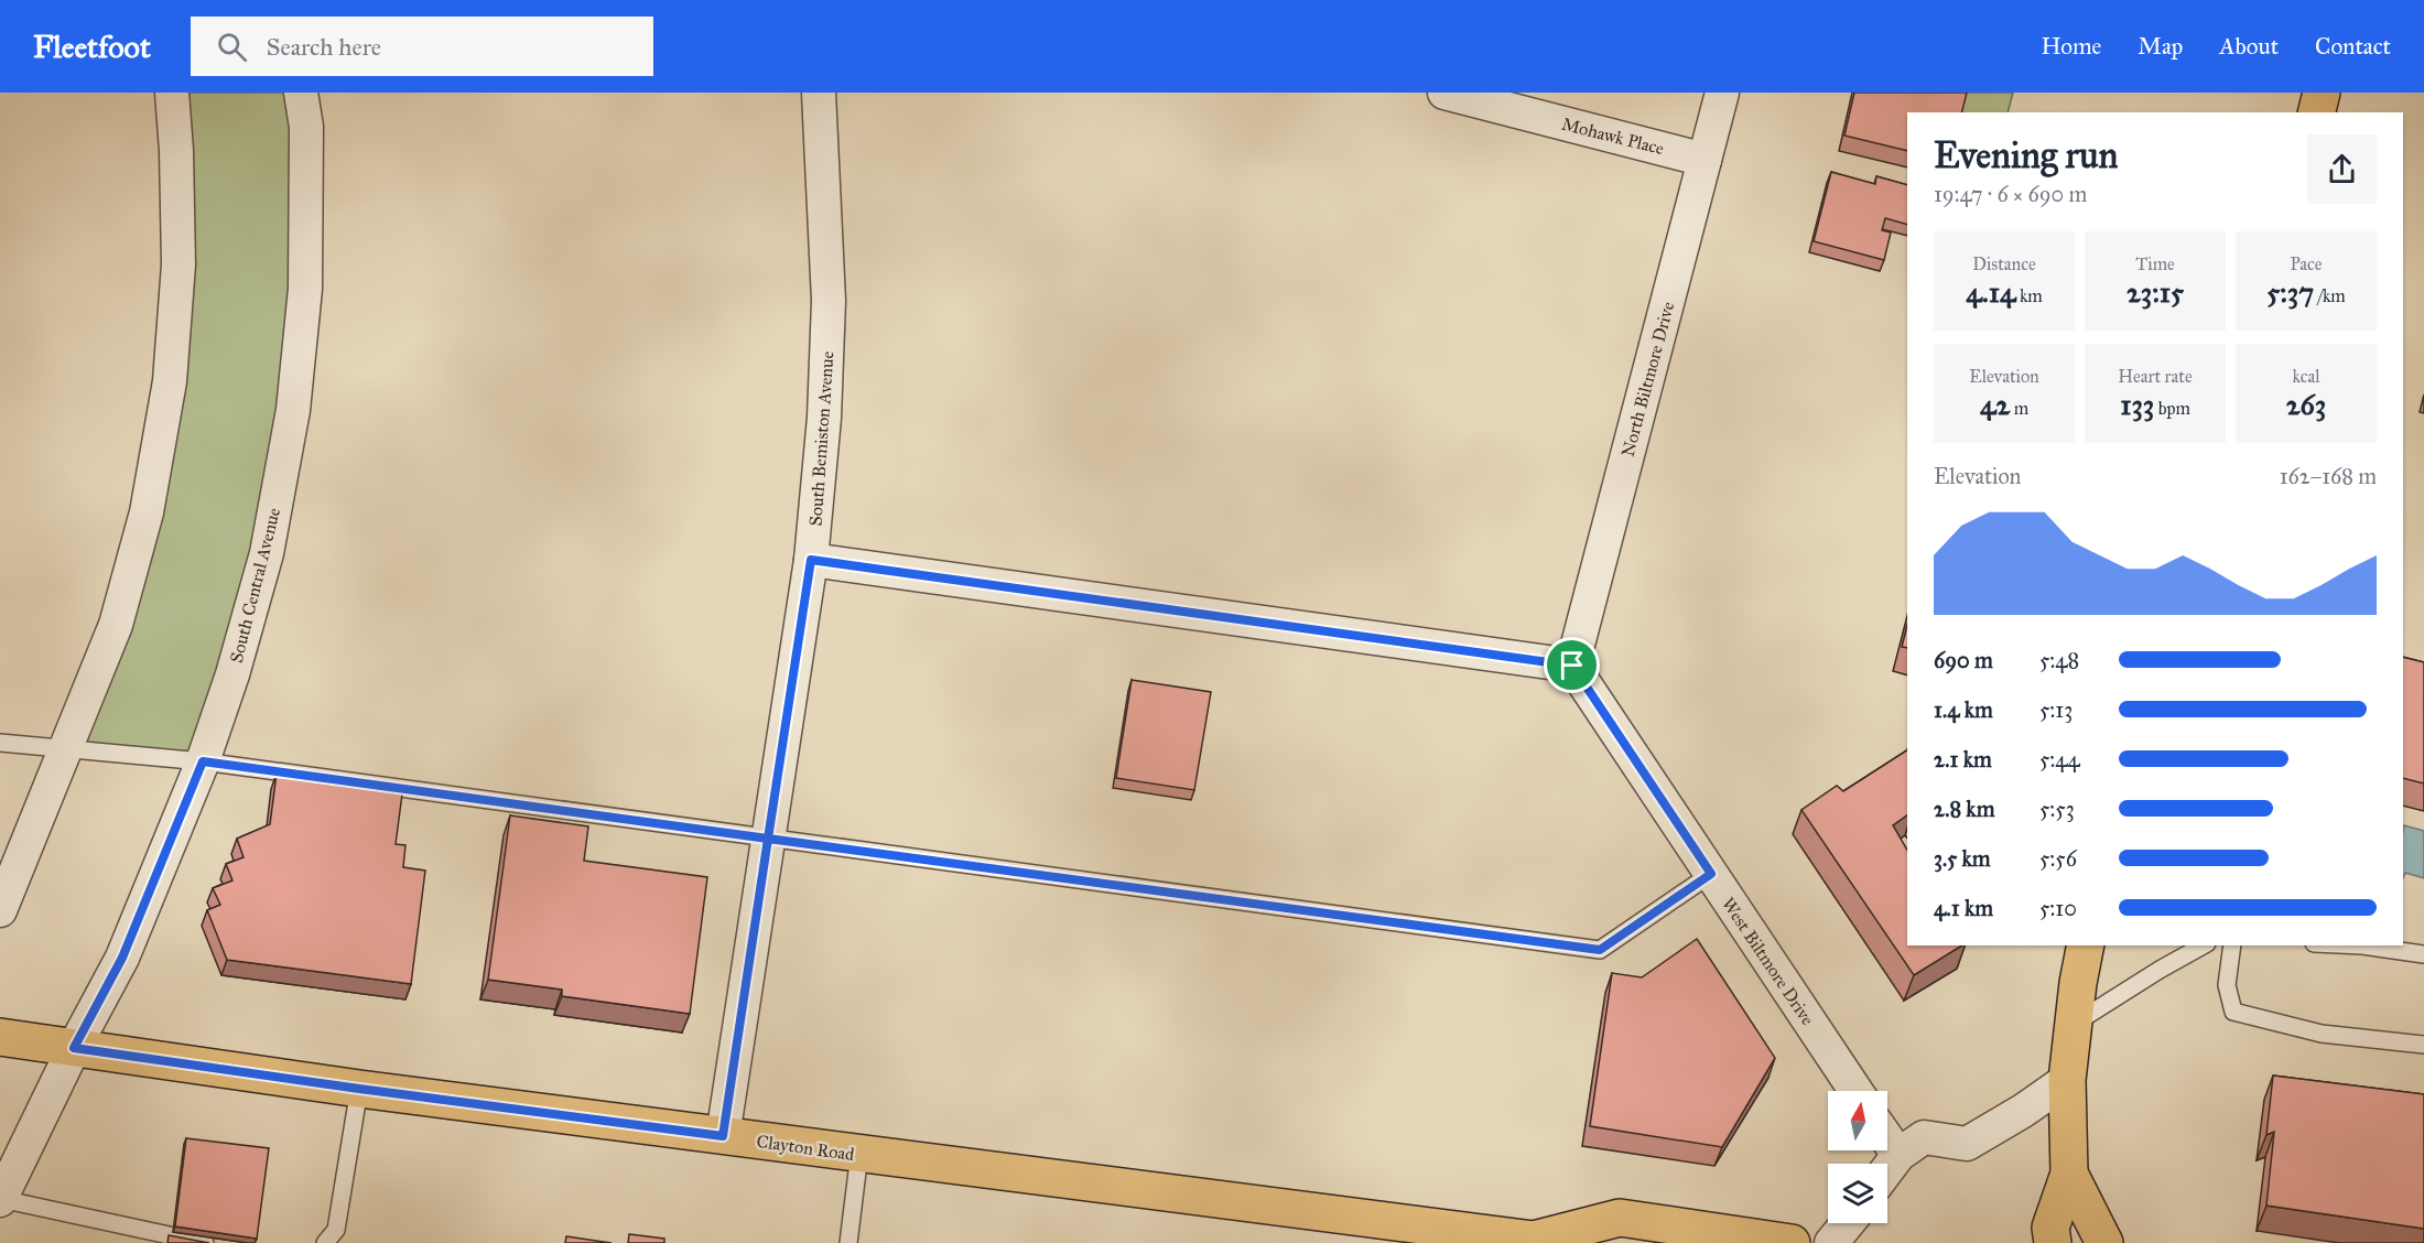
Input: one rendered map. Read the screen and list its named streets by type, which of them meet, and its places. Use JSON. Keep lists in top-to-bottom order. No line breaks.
{"streets":{"main road":["Clayton Road"],"street":["Mohawk Place","North Biltmore Drive","South Bemiston Avenue","South Central Avenue","West Biltmore Drive"]},"crossings":[["Mohawk Place","North Biltmore Drive"],["North Biltmore Drive","West Biltmore Drive"],["South Bemiston Avenue","Clayton Road"],["South Central Avenue","Clayton Road"]],"north":"top","page":{"header":"Fleetfoot","search":"Search here","nav":["Home","Map","About","Contact"],"heading":["Evening run","19:47 · 6 × 690 m"],"stats":[["Distance","4.14 km"],["Time","23:15"],["Pace","5:37 /km"],["Elevation","42 m"],["Heart rate","133 bpm"],["kcal","263"]],"chart":["Elevation","162–168 m"],"list":[{"name":"690 m","note":"5:48"},{"name":"1.4 km","note":"5:13"},{"name":"2.1 km","note":"5:44"},{"name":"2.8 km","note":"5:53"},{"name":"3.5 km","note":"5:56"},{"name":"4.1 km","note":"5:10"}]}}
